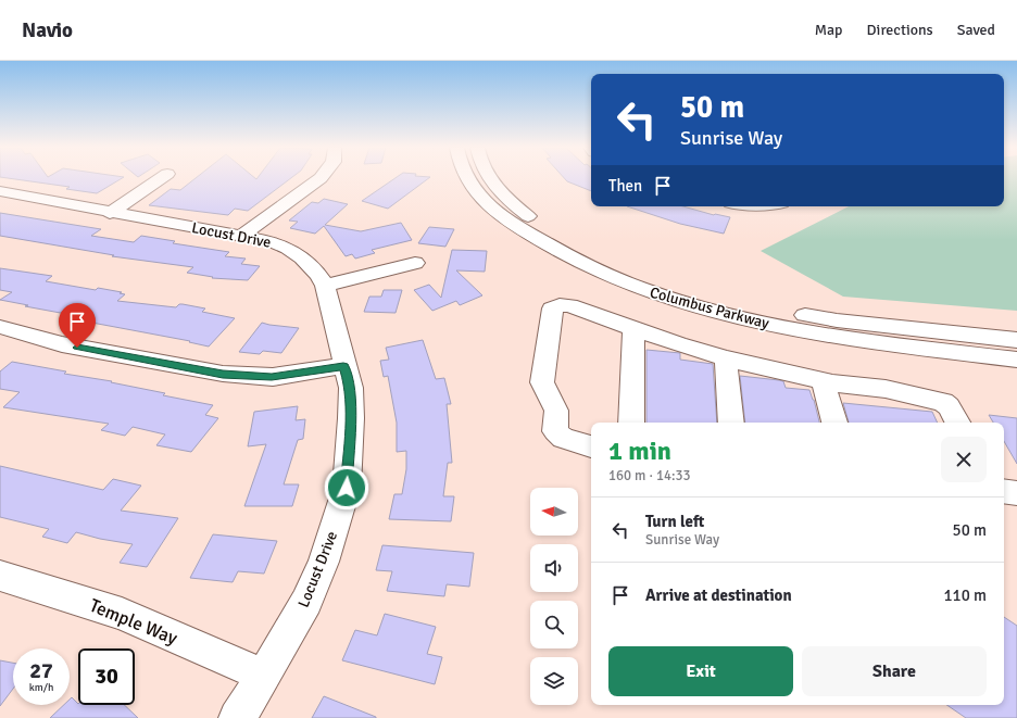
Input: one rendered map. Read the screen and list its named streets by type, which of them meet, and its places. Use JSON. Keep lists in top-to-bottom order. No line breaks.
{"streets":{"street":["Locust Drive","Columbus Parkway","Temple Way"]},"crossings":[["Locust Drive","Temple Way"]],"north":"left","page":{"header":"Navio","nav":["Map","Directions","Saved"],"turn":["50 m","Sunrise Way"],"then":"Then","heading":["1 min","160 m · 14:33"],"list":[{"name":"Turn left","note":"Sunrise Way","value":"50 m"},{"name":"Arrive at destination","value":"110 m"}],"buttons":["Exit","Share"],"speed":"27 km/h","limit":"30"}}
